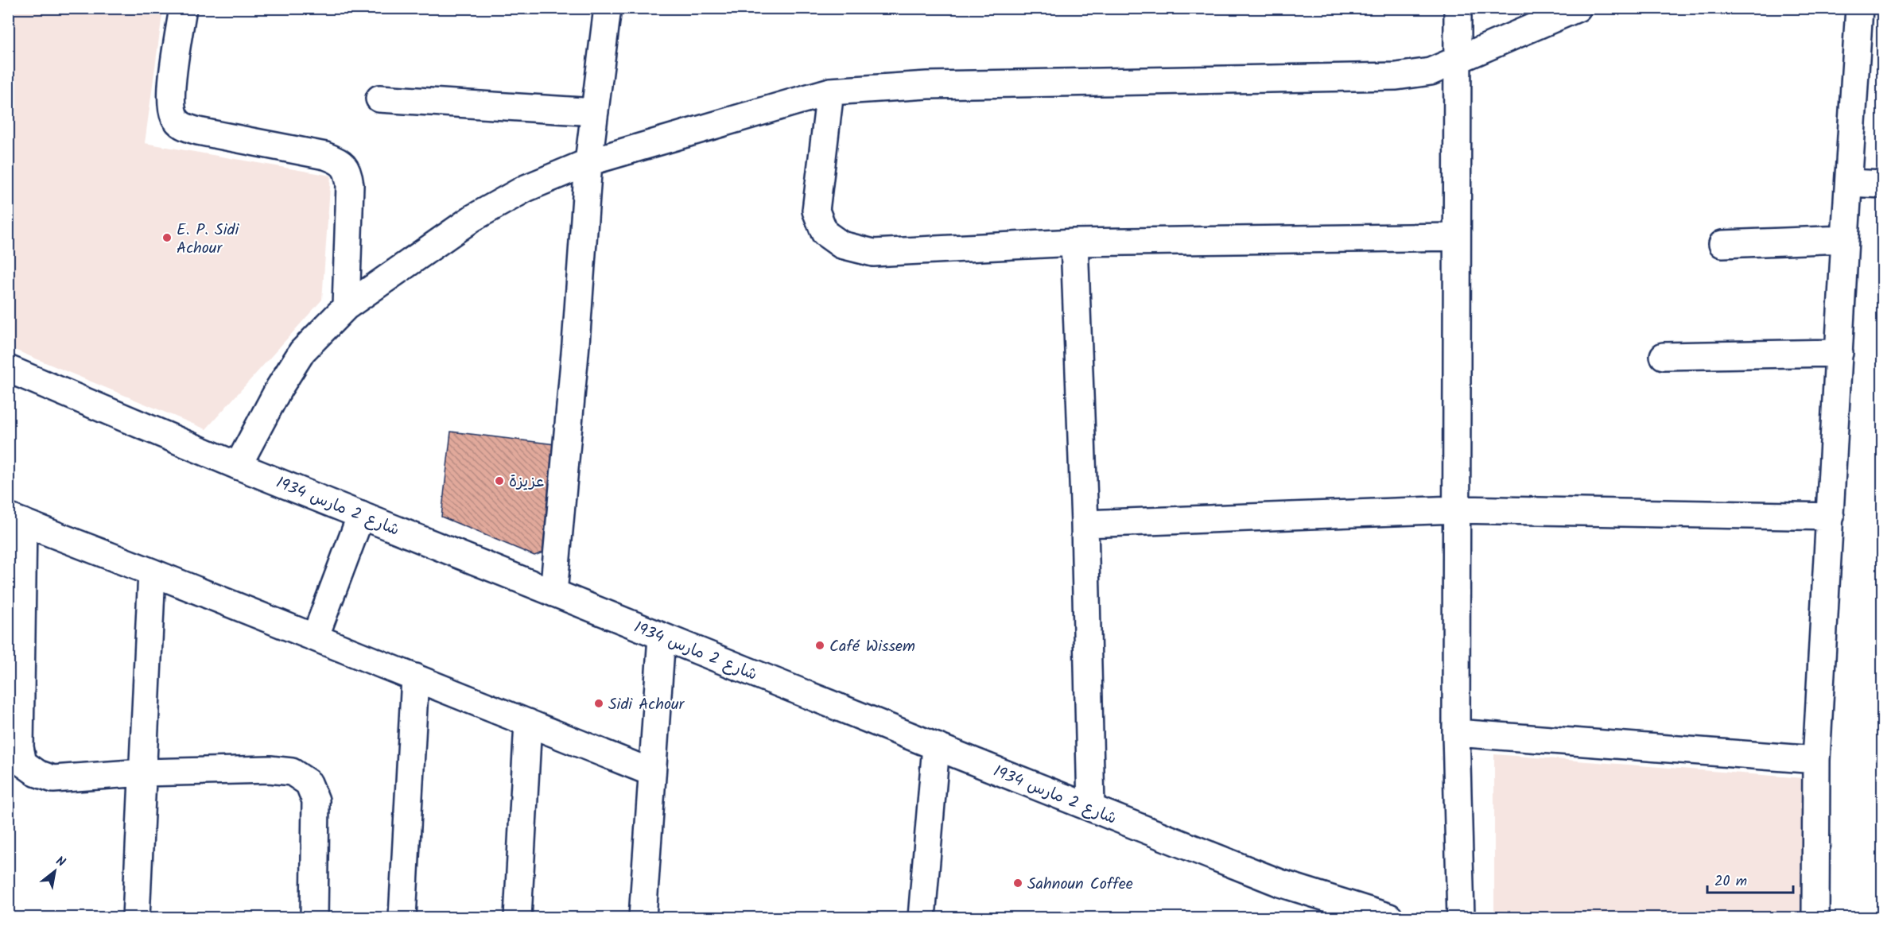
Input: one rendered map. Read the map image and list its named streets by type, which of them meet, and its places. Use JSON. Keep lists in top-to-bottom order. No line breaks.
{"streets":{"street":["شارع 2 مارس 1934"]},"places":["E. P. Sidi Achour","عزيزة","Café Wissem","Sidi Achour","Sahnoun Coffee"],"scale_bar":"20 m","north":"top right"}
